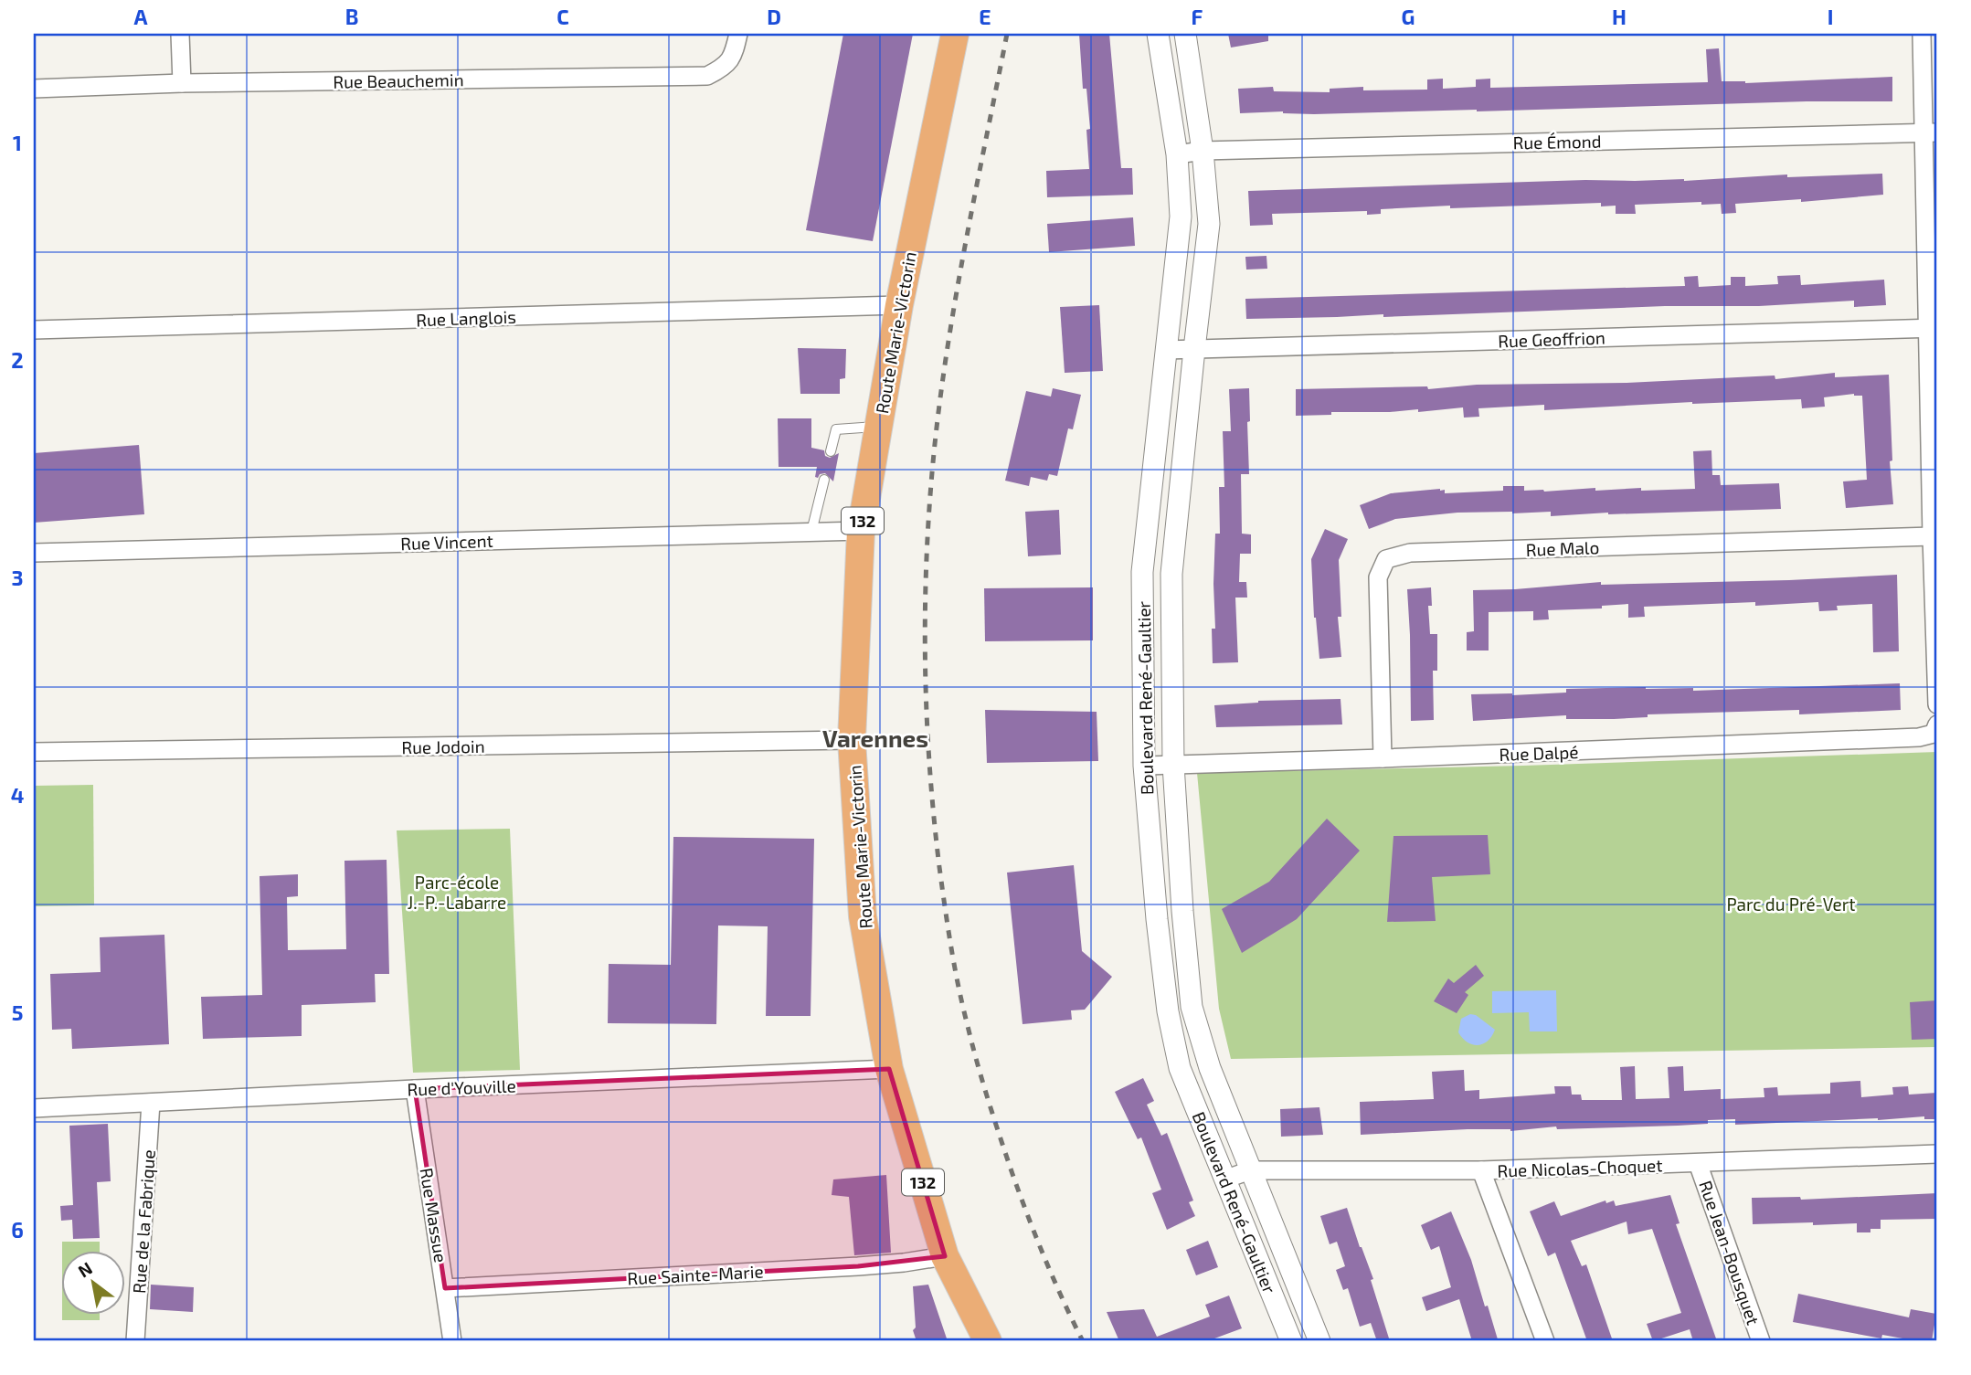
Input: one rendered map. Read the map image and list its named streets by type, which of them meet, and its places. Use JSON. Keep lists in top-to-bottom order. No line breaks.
{"streets":{"main road":["Route Marie-Victorin","132"],"street":["Rue Beauchemin","Rue Émond","Rue Langlois","Rue Geoffrion","Rue Vincent","Rue Malo","Boulevard René-Gaultier","Rue Jodoin","Rue Dalpé","Rue d'Youville","Rue Nicolas-Choquet","Rue Massue","Rue de la Fabrique","Rue Jean-Bousquet","Rue Sainte-Marie"]},"crossings":[["Rue Émond","Boulevard René-Gaultier"],["Rue Langlois","Route Marie-Victorin"],["Route Marie-Victorin","Rue Vincent"],["Route Marie-Victorin","Rue Jodoin"],["Route Marie-Victorin","Rue d'Youville"],["Route Marie-Victorin","Rue Sainte-Marie"],["Rue Geoffrion","Boulevard René-Gaultier"],["Rue Malo","Rue Dalpé"],["Boulevard René-Gaultier","Rue Dalpé"],["Boulevard René-Gaultier","Rue Nicolas-Choquet"],["Rue d'Youville","Rue Massue"],["Rue d'Youville","Rue de la Fabrique"],["Rue Nicolas-Choquet","Rue Jean-Bousquet"],["Rue Massue","Rue Sainte-Marie"]],"districts":["Varennes"],"parks":["Parc-école J.-P.-Labarre","Parc du Pré-Vert"],"north":"top left","grid":{"columns":["A","B","C","D","E","F","G","H","I"],"rows":["1","2","3","4","5","6"]}}
